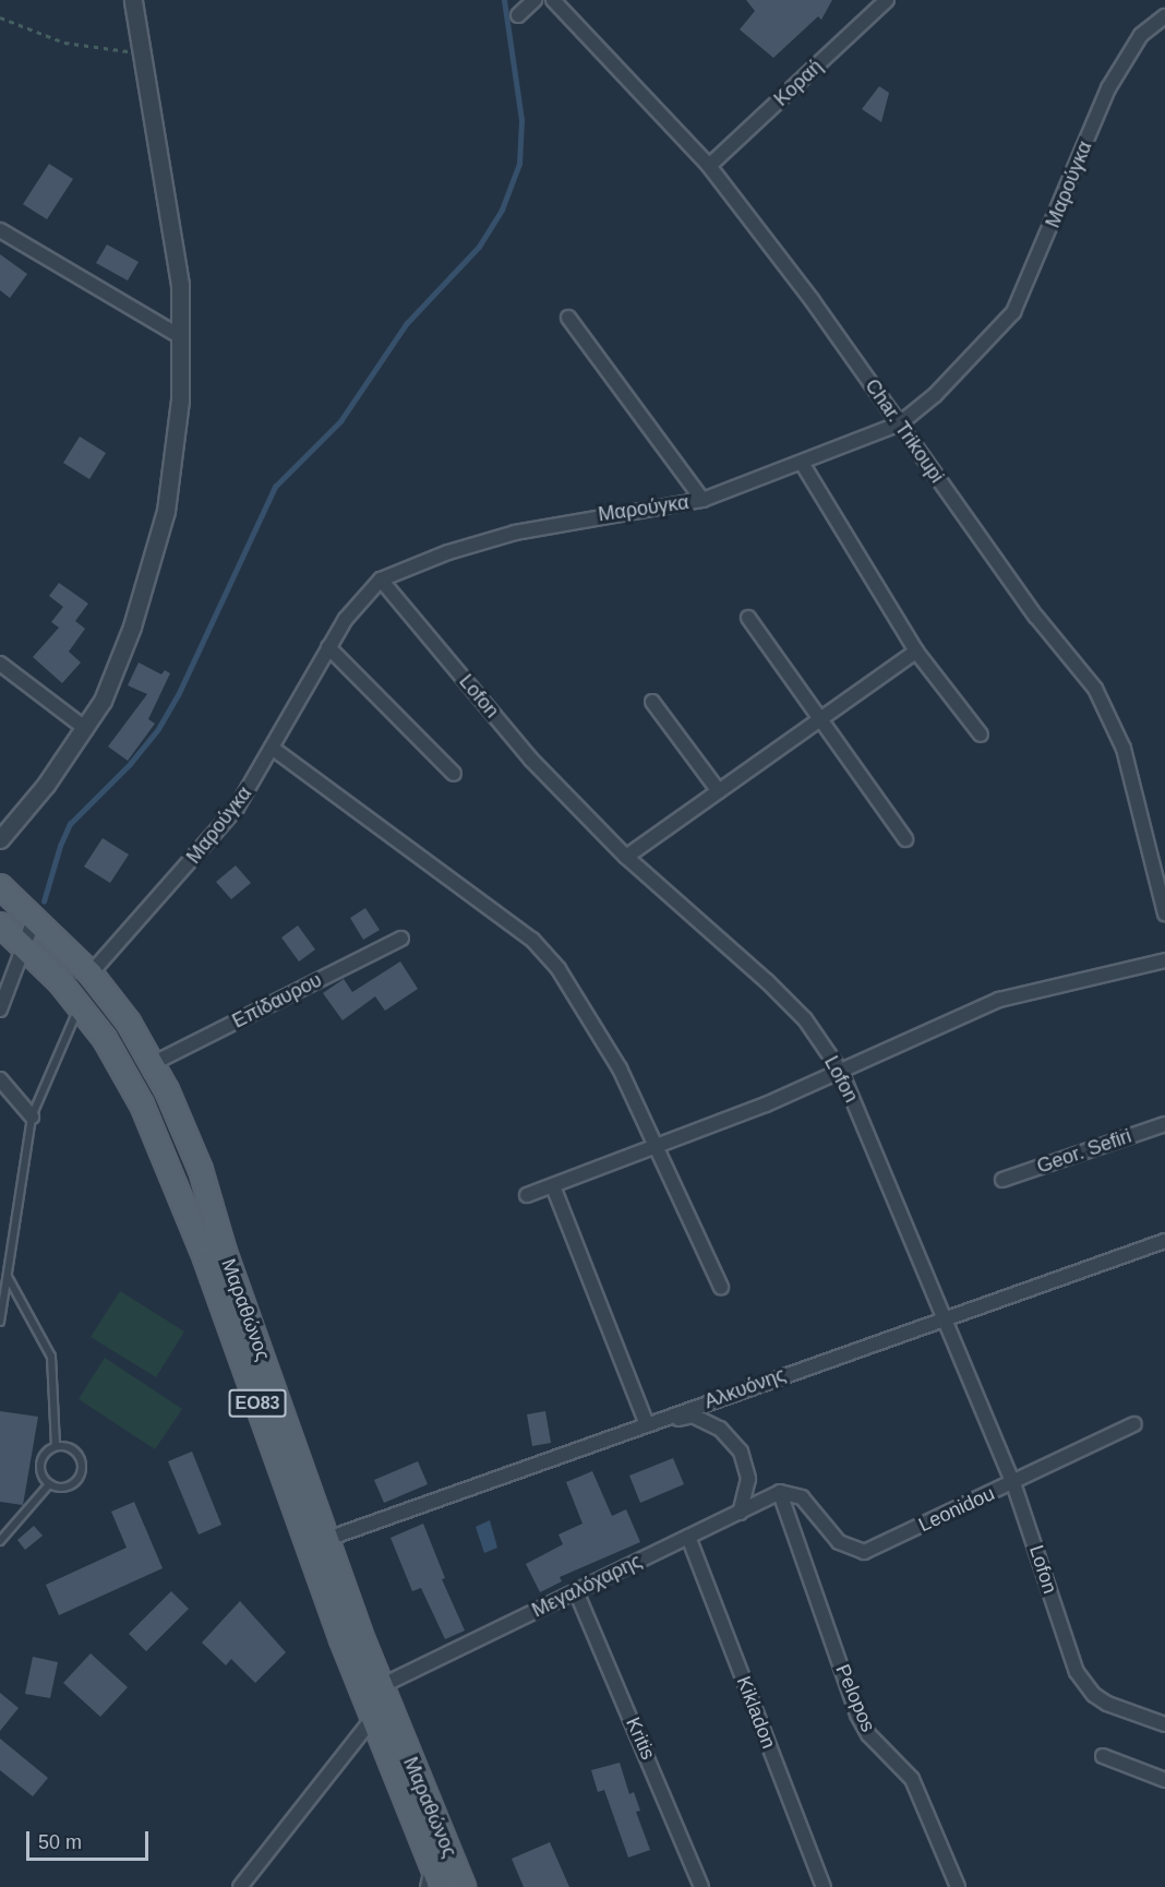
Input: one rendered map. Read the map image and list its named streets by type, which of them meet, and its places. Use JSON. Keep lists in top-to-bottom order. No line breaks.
{"streets":{"main road":["Μαραθώνος","ΕΟ83"],"street":["Κοραή","Μαρούγκα","Char. Trikoupi","Lofon","Επίδαυρου","Geor. Sefiri","Αλκυόνης","Leonidou","Μεγαλόχαρης","Pelopos","Kikladon","Kritis"]},"crossings":[["Κοραή","Char. Trikoupi"],["Μαρούγκα","Char. Trikoupi"],["Μαρούγκα","Lofon"],["Μαρούγκα","Μαραθώνος"],["Lofon","Αλκυόνης"],["Lofon","Leonidou"],["Επίδαυρου","Μαραθώνος"],["Μαραθώνος","Αλκυόνης"],["Μαραθώνος","Μεγαλόχαρης"],["Leonidou","Μεγαλόχαρης"],["Leonidou","Pelopos"],["Μεγαλόχαρης","Pelopos"],["Μεγαλόχαρης","Kikladon"],["Μεγαλόχαρης","Kritis"]],"scale_bar":"50 m"}
